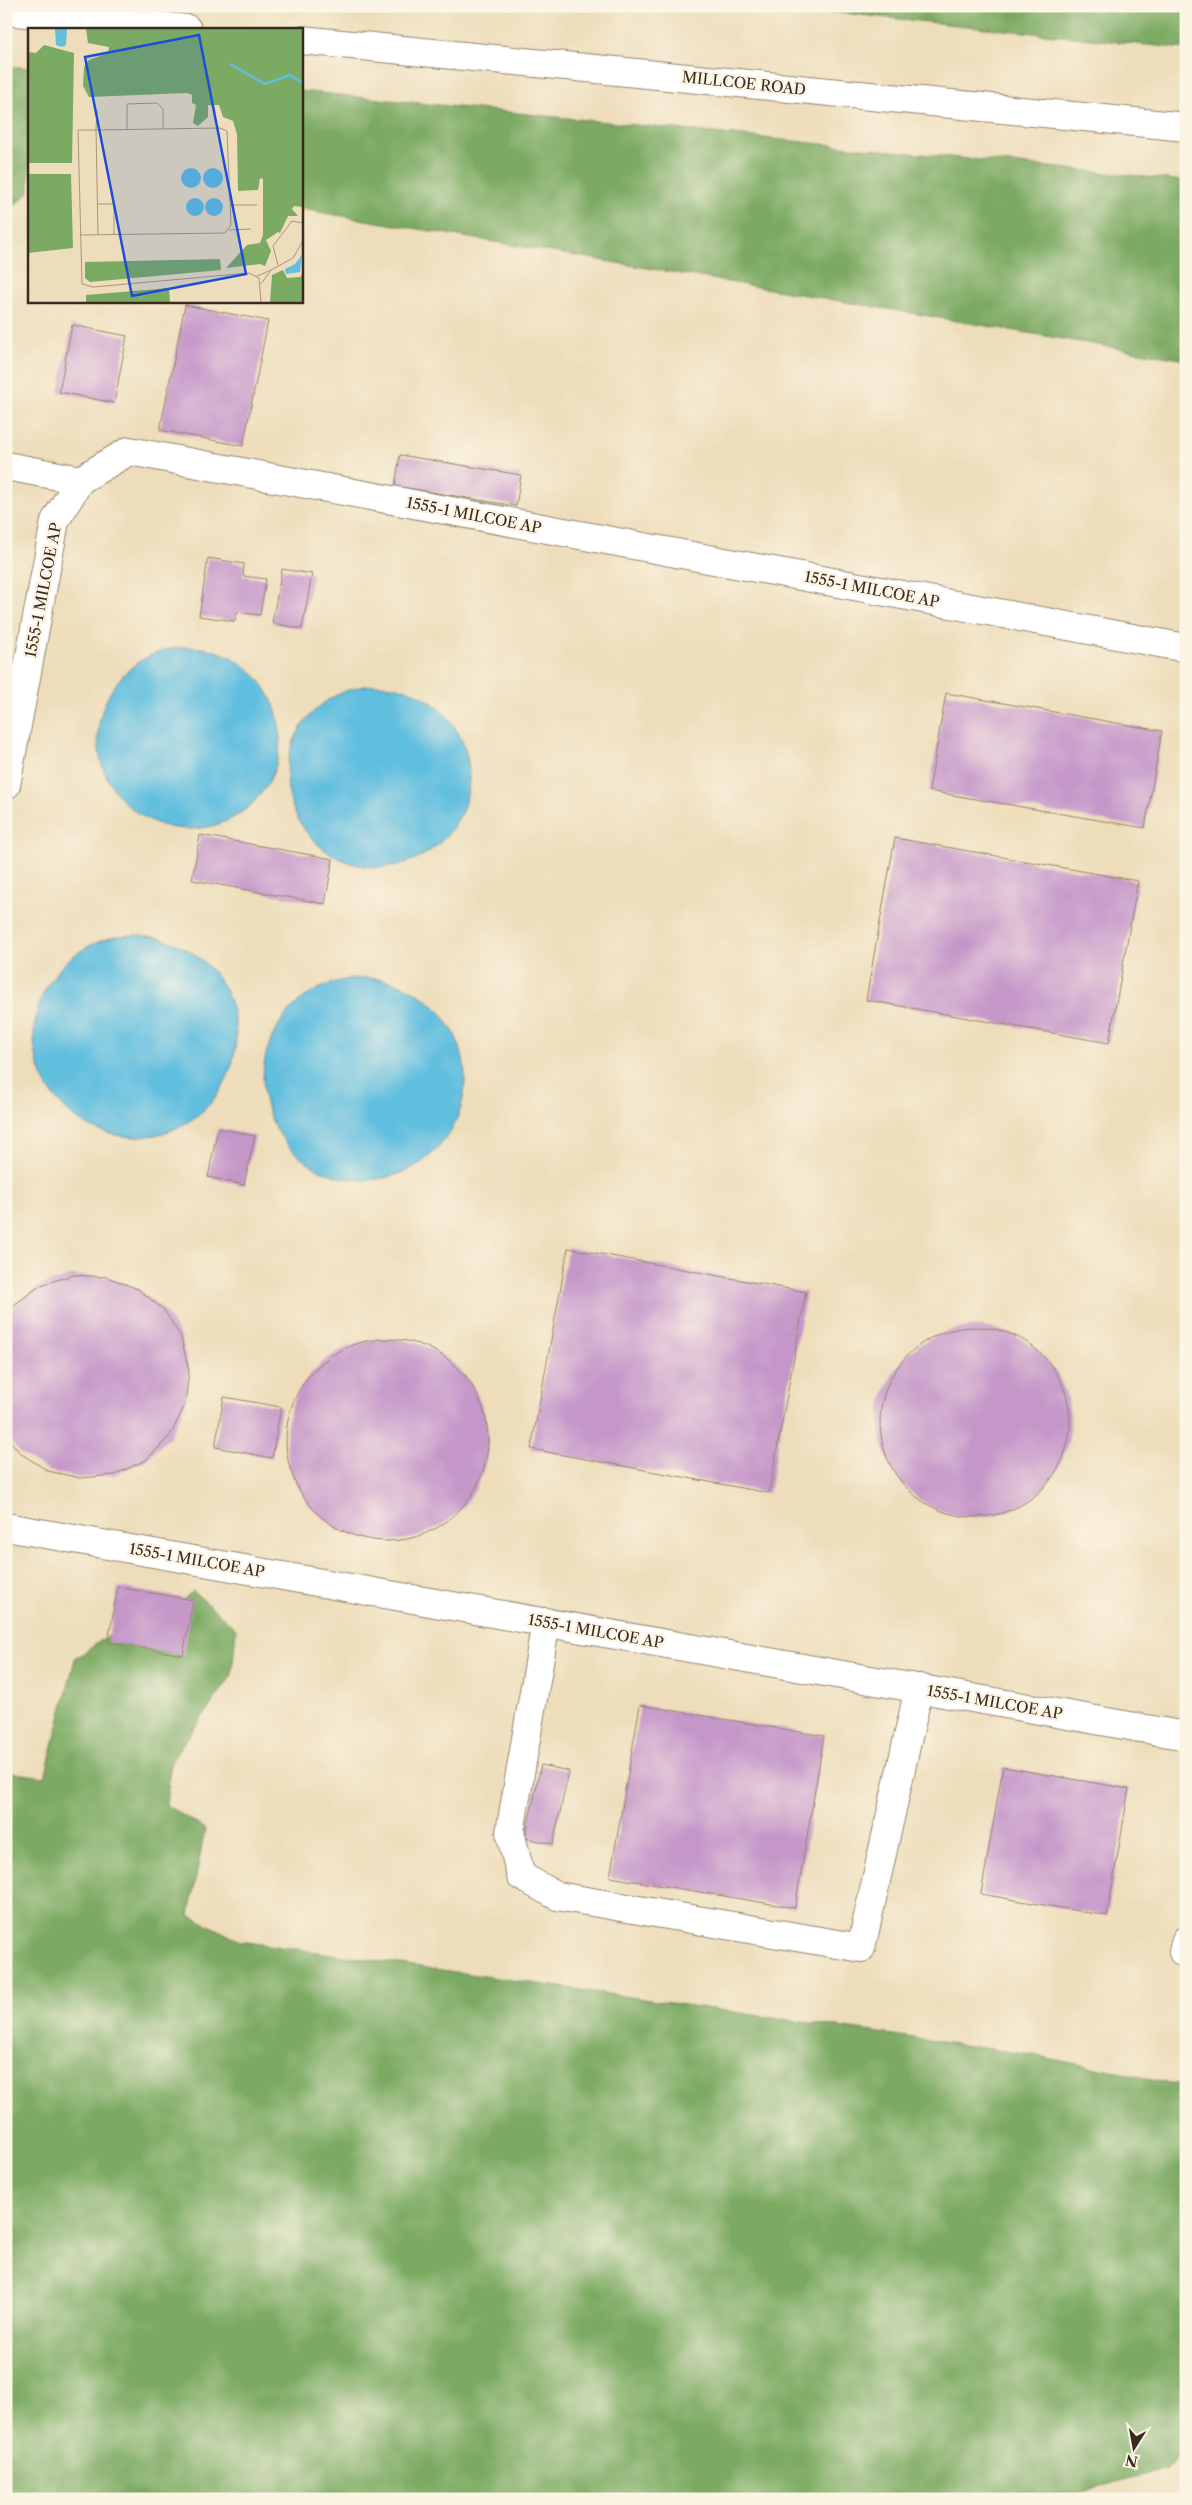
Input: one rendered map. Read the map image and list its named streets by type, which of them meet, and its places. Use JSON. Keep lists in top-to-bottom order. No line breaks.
{"streets":{"street":["MILLCOE ROAD","1555-1 MILCOE AP"]},"north":"bottom"}
